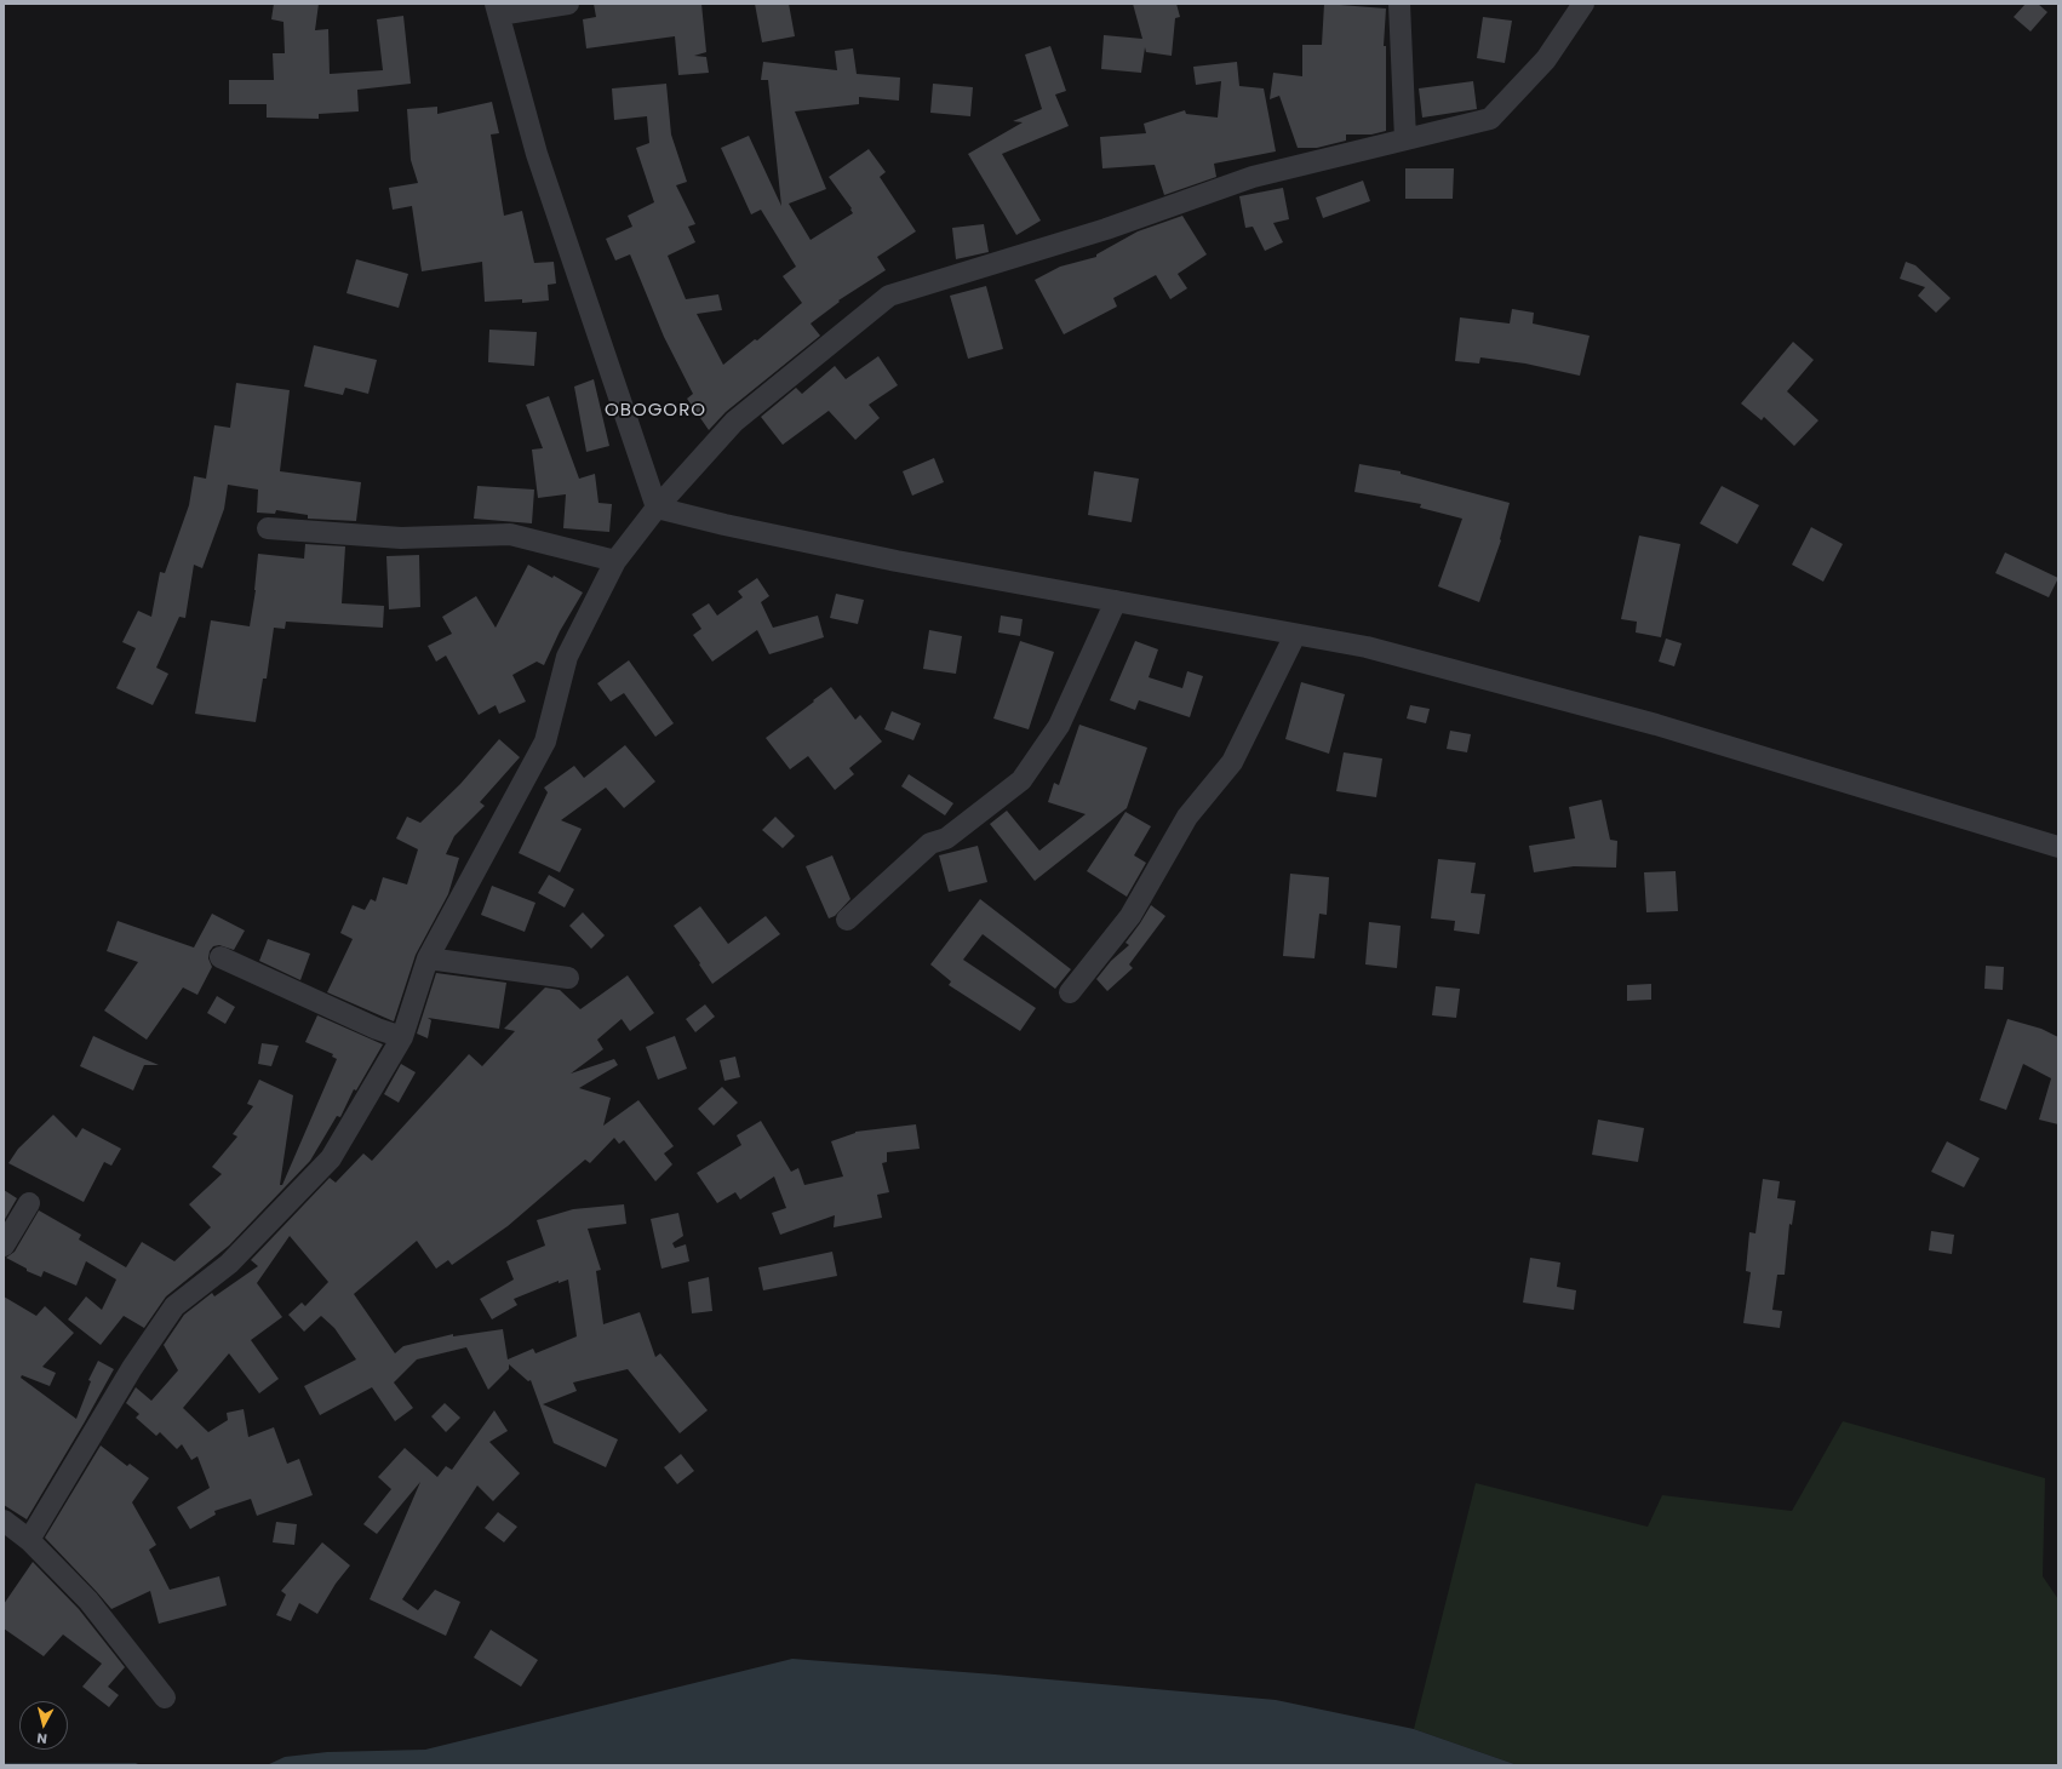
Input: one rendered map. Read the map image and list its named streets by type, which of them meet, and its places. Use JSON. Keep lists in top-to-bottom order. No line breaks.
{"districts":["OBOGORO"],"north":"bottom"}
